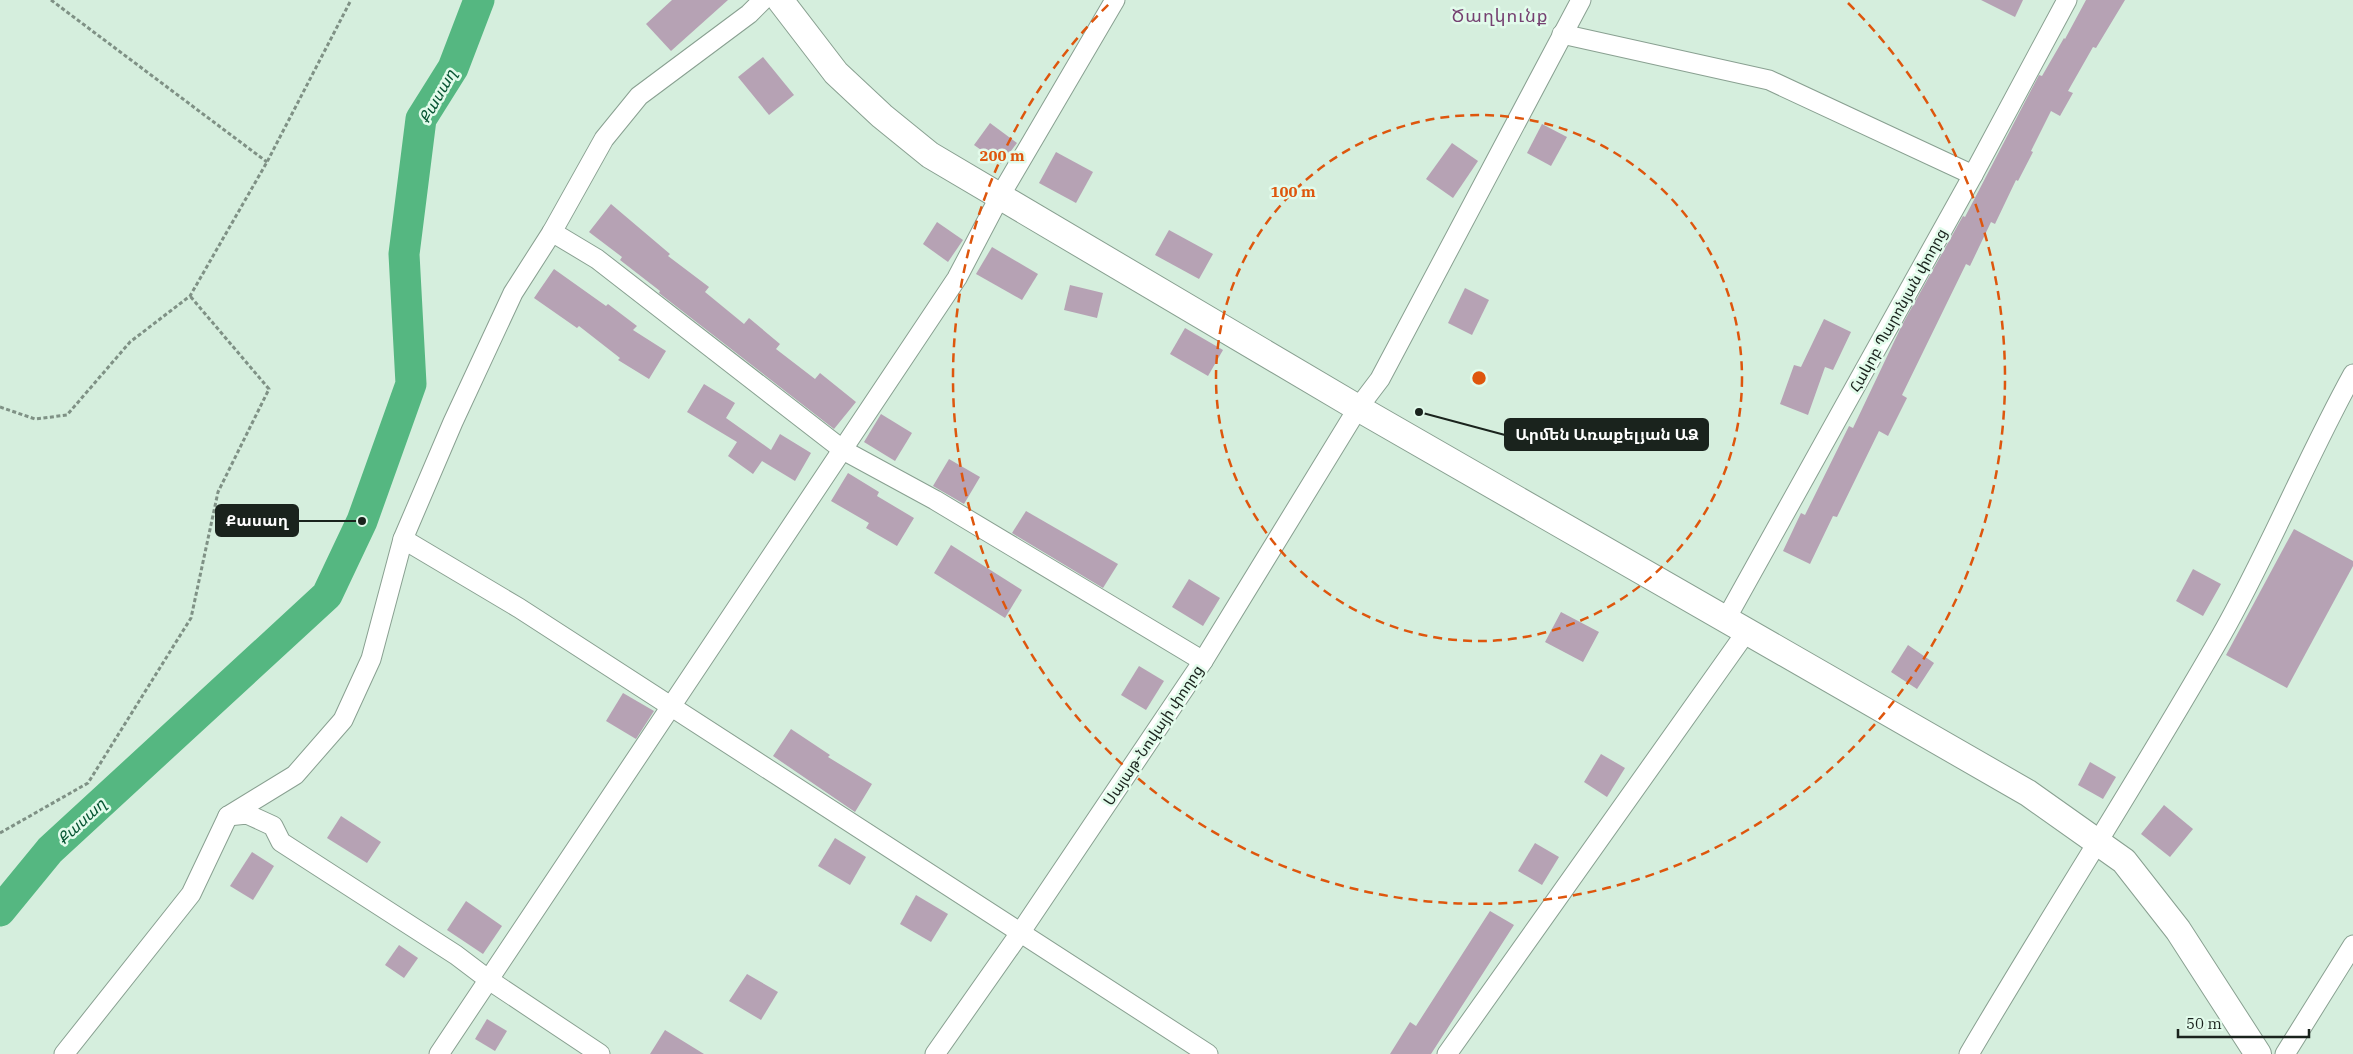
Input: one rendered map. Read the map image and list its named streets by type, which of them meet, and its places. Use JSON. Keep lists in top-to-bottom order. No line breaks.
{"streets":{"street":["Հակոբ Պարոնյան փողոց","Սայաթ-Նովայի փողոց"]},"districts":["Ծաղկունք"],"water":["Քասաղ"],"places":["Արմեն Առաքելյան ԱՁ","Քասաղ"],"scale_bar":"50 m","rings":["200 m","100 m"]}
